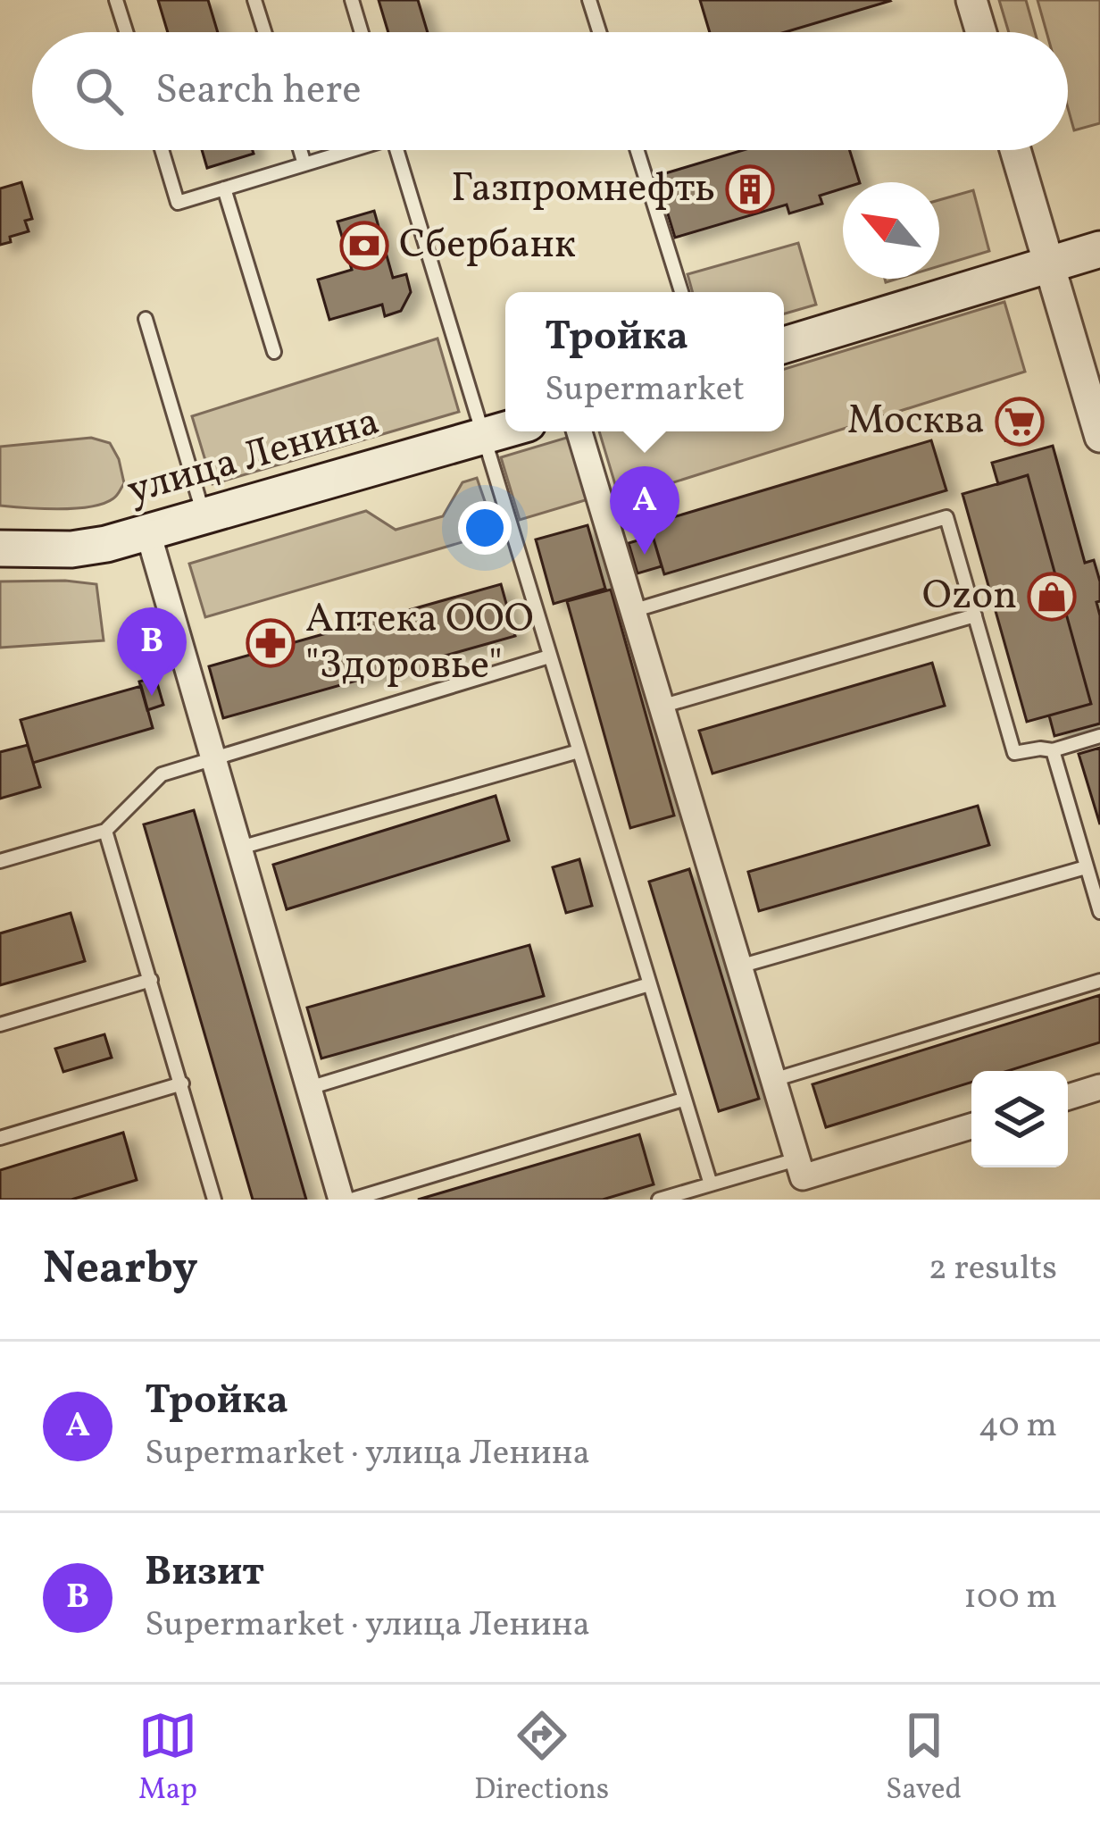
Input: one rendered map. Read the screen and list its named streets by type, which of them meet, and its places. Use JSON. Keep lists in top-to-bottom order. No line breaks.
{"streets":{"main road":["улица Ленина"]},"places":{"building":["Газпромнефть"],"bank":["Сбербанк"],"supermarket":["Москва"],"shop":["Ozon"],"pharmacy":["Аптека ООО \"Здоровье\""]},"north":"top left","page":{"search":"Search here","popup":["Тройка","Supermarket"],"pins":["A","B"],"heading":["Nearby","2 results"],"list":[{"mark":"A","name":"Тройка","note":"Supermarket · улица Ленина","value":"40 m"},{"mark":"B","name":"Визит","note":"Supermarket · улица Ленина","value":"100 m"}],"nav":["Map","Directions","Saved"]}}
